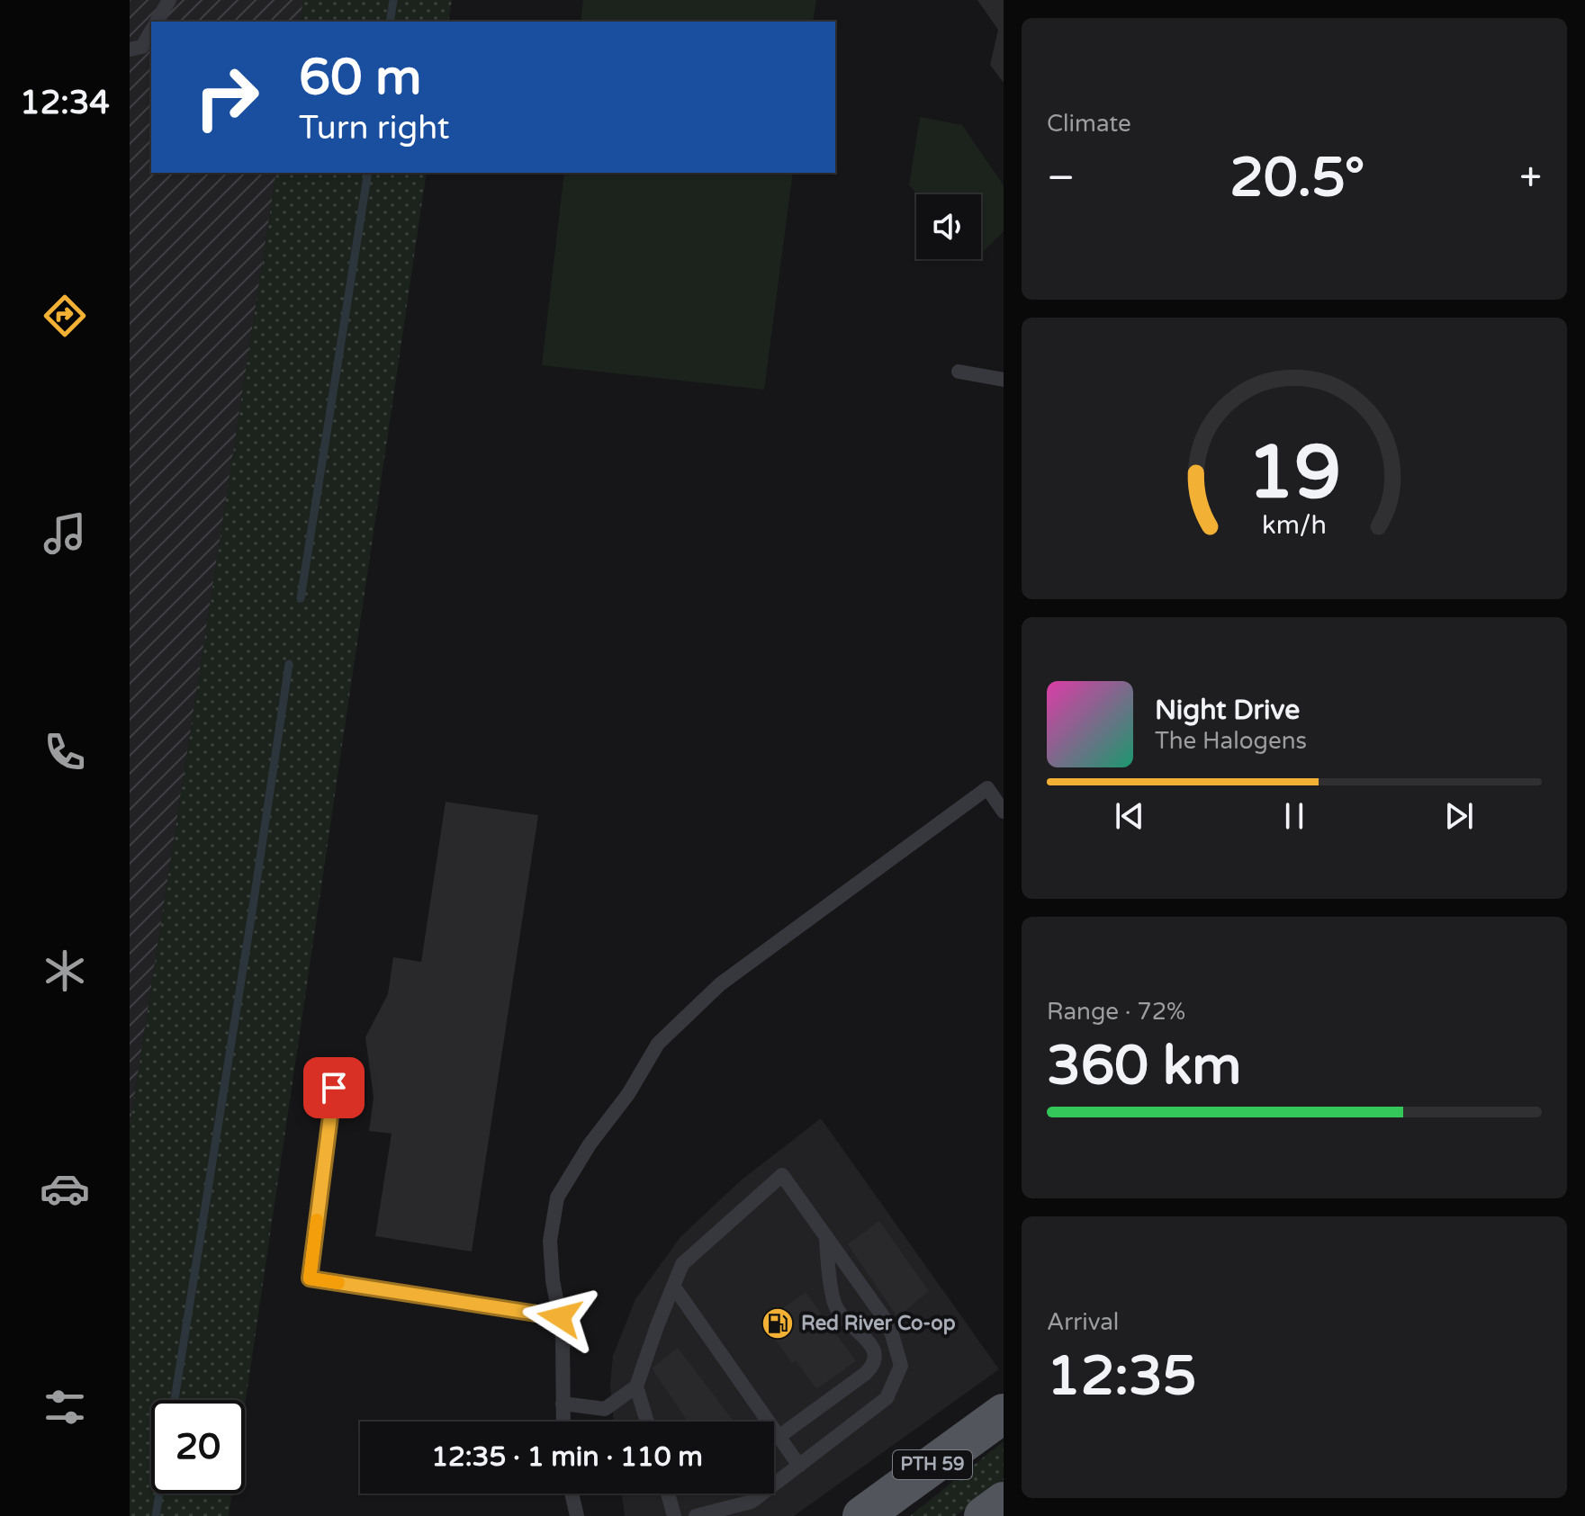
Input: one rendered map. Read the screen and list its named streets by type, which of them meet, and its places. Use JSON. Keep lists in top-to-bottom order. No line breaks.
{"streets":{"main road":["PTH 59"]},"places":{"fuel station":["Red River Co-op"]},"page":{"tabs":"12:34","tile":["Climate",["Range · 72%","360 km"],["Arrival","12:35"]],"turn":["60 m","Turn right"],"heat":["−","20.5°","+"],"song":["Night Drive","The Halogens"],"limit":"20","trip":"12:35 · 1 min · 110 m","gauge":["19","km/h"]}}
